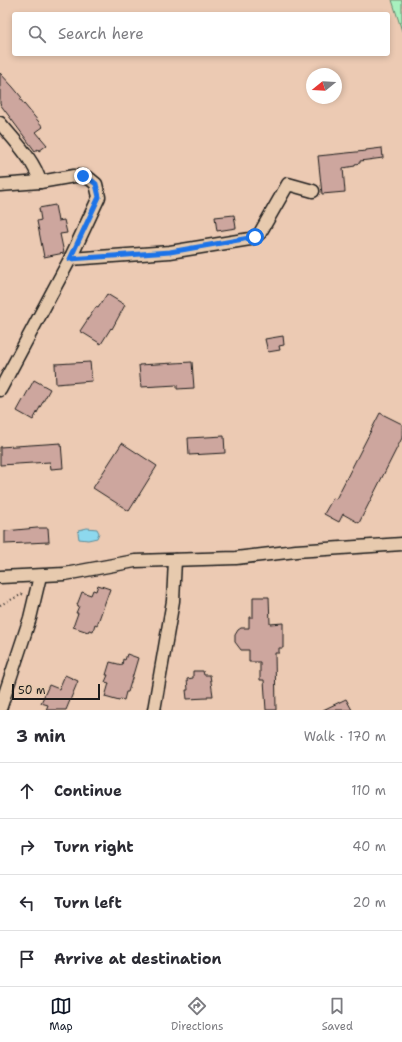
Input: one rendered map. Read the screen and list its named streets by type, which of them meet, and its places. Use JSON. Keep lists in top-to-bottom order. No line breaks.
{"scale_bar":"50 m","north":"left","page":{"search":"Search here","scale":"50 m","heading":["3 min","Walk · 170 m"],"list":[["Continue","110 m"],["Turn right","40 m"],["Turn left","20 m"],"Arrive at destination"],"nav":["Map","Directions","Saved"]}}
